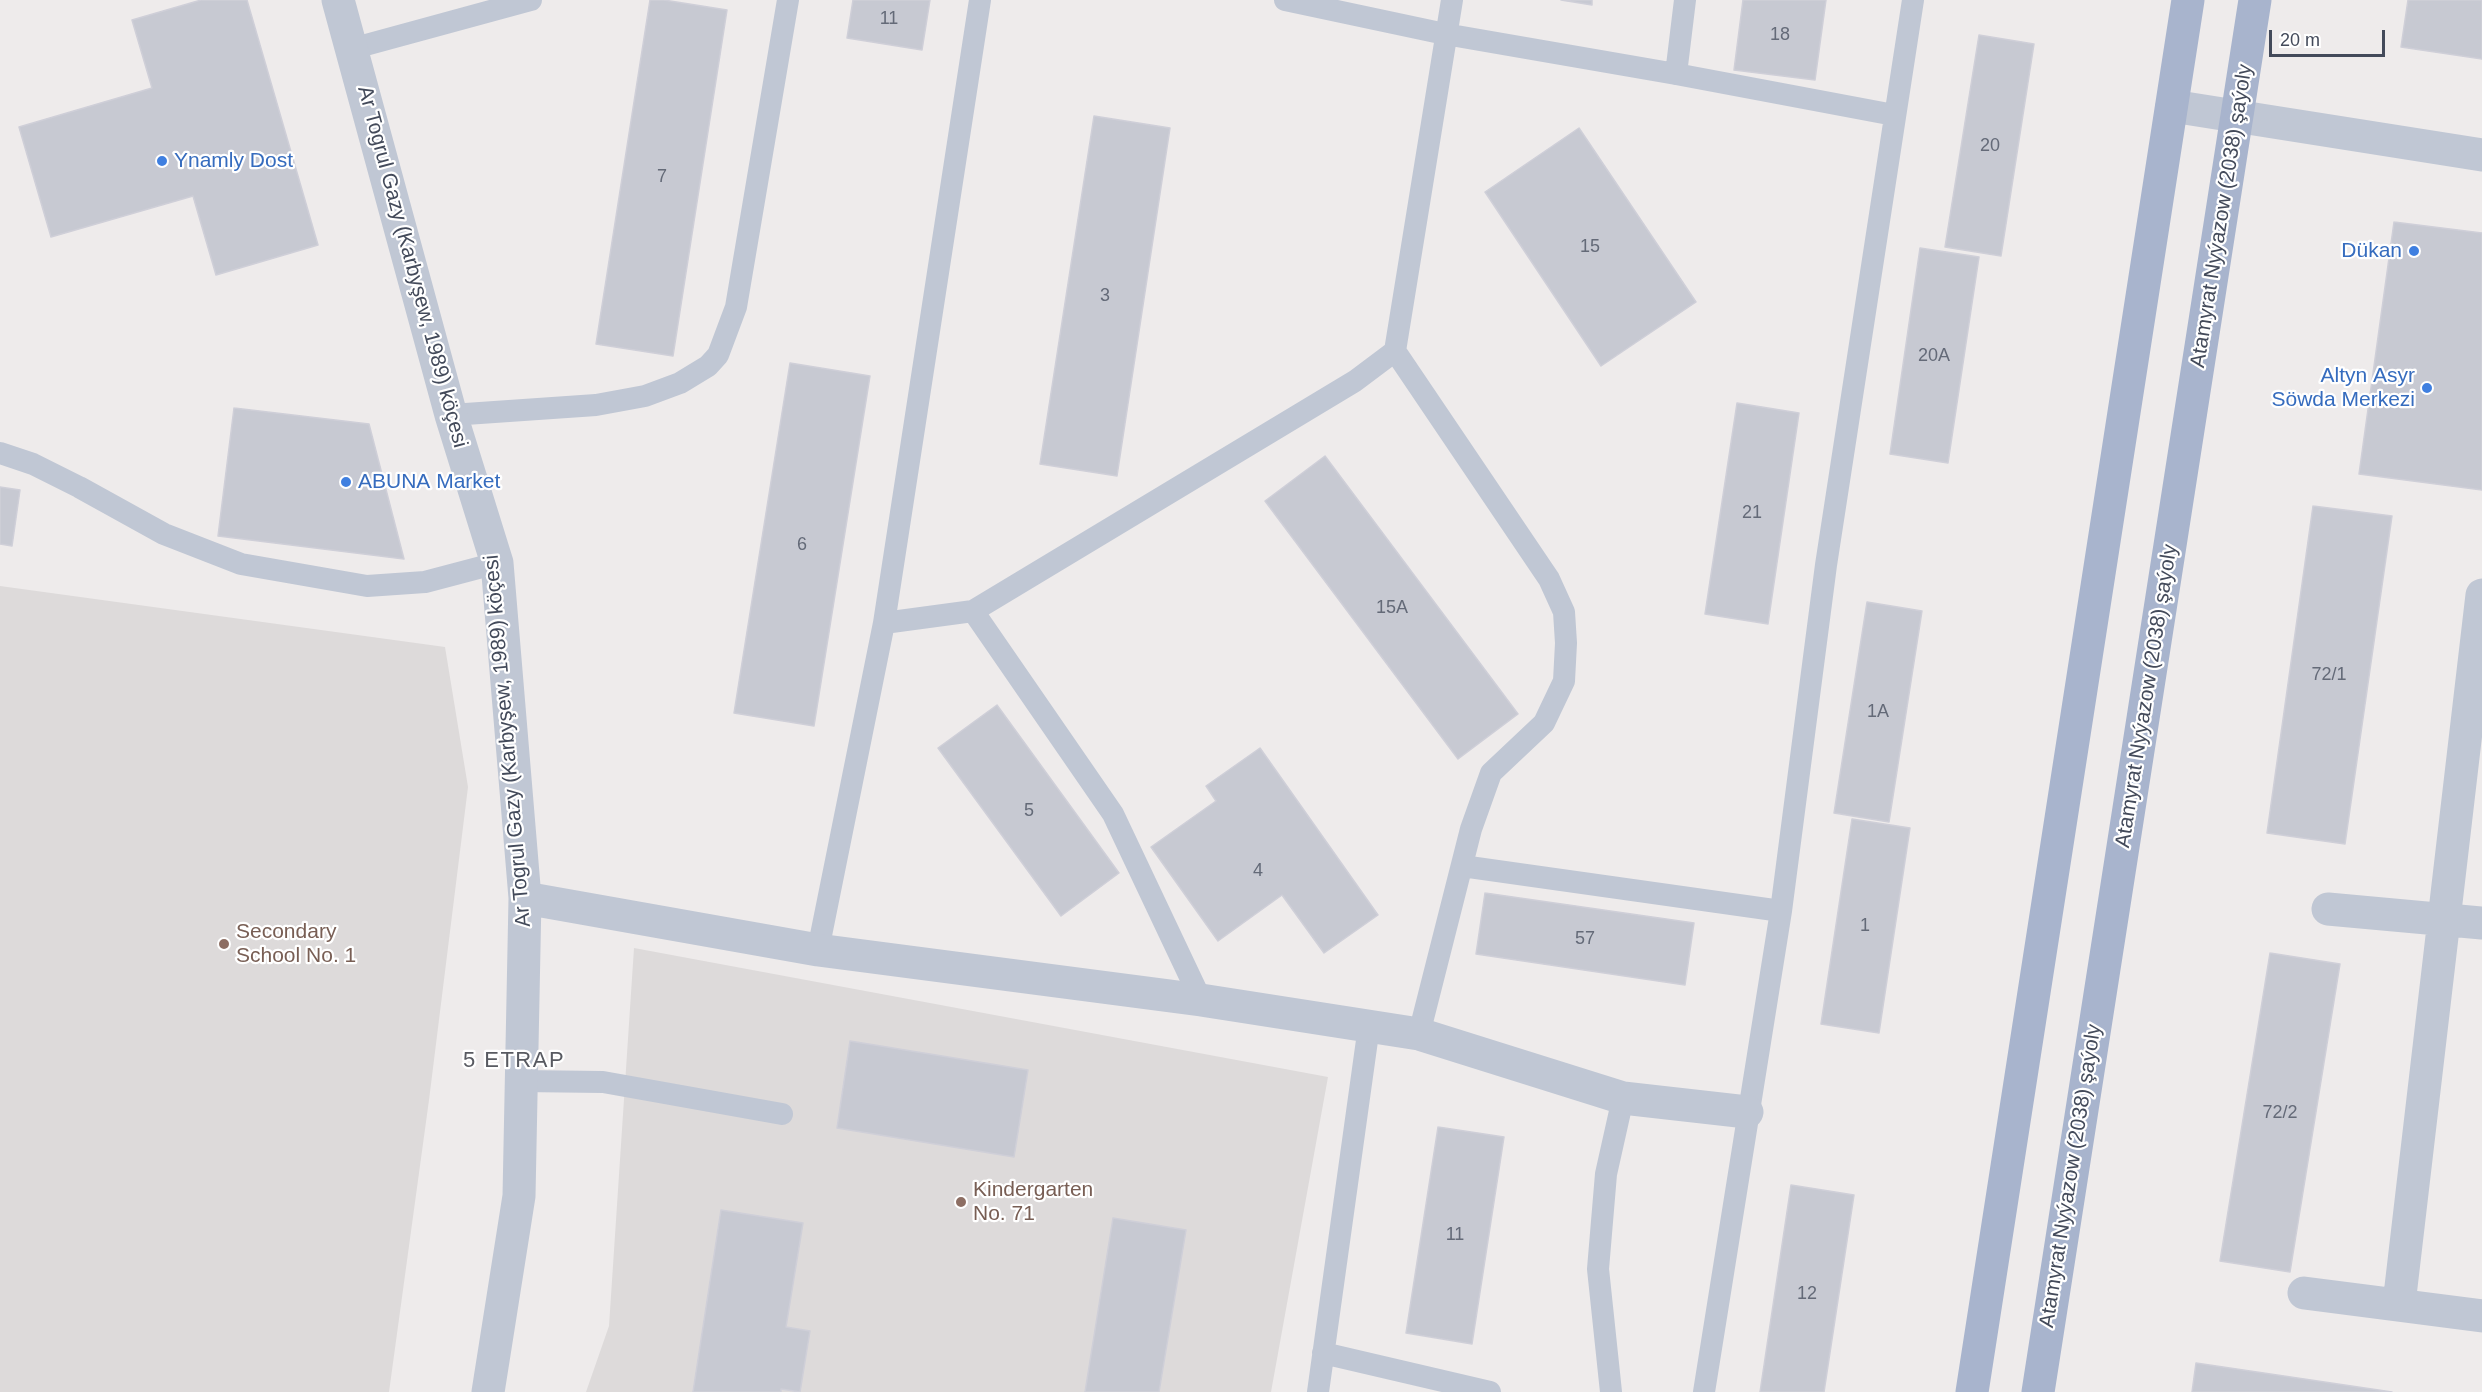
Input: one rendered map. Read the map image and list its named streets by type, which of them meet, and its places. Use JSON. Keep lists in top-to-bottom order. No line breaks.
{"streets":{"main road":["Atamyrat Nyýazow (2038) şaýoly"],"street":["Ar Togrul Gazy (Karbyşew, 1989) köçesi"]},"districts":["5 ETRAP"],"places":["Ynamly Dost","Dükan","Altyn Asyr Söwda Merkezi","ABUNA Market","Secondary School No. 1","Kindergarten No. 71"],"house_numbers":["11","18","20","7","15","3","20A","21","6","15A","72/1","1A","5","4","1","57","72/2","11","12"],"scale_bar":"20 m"}
